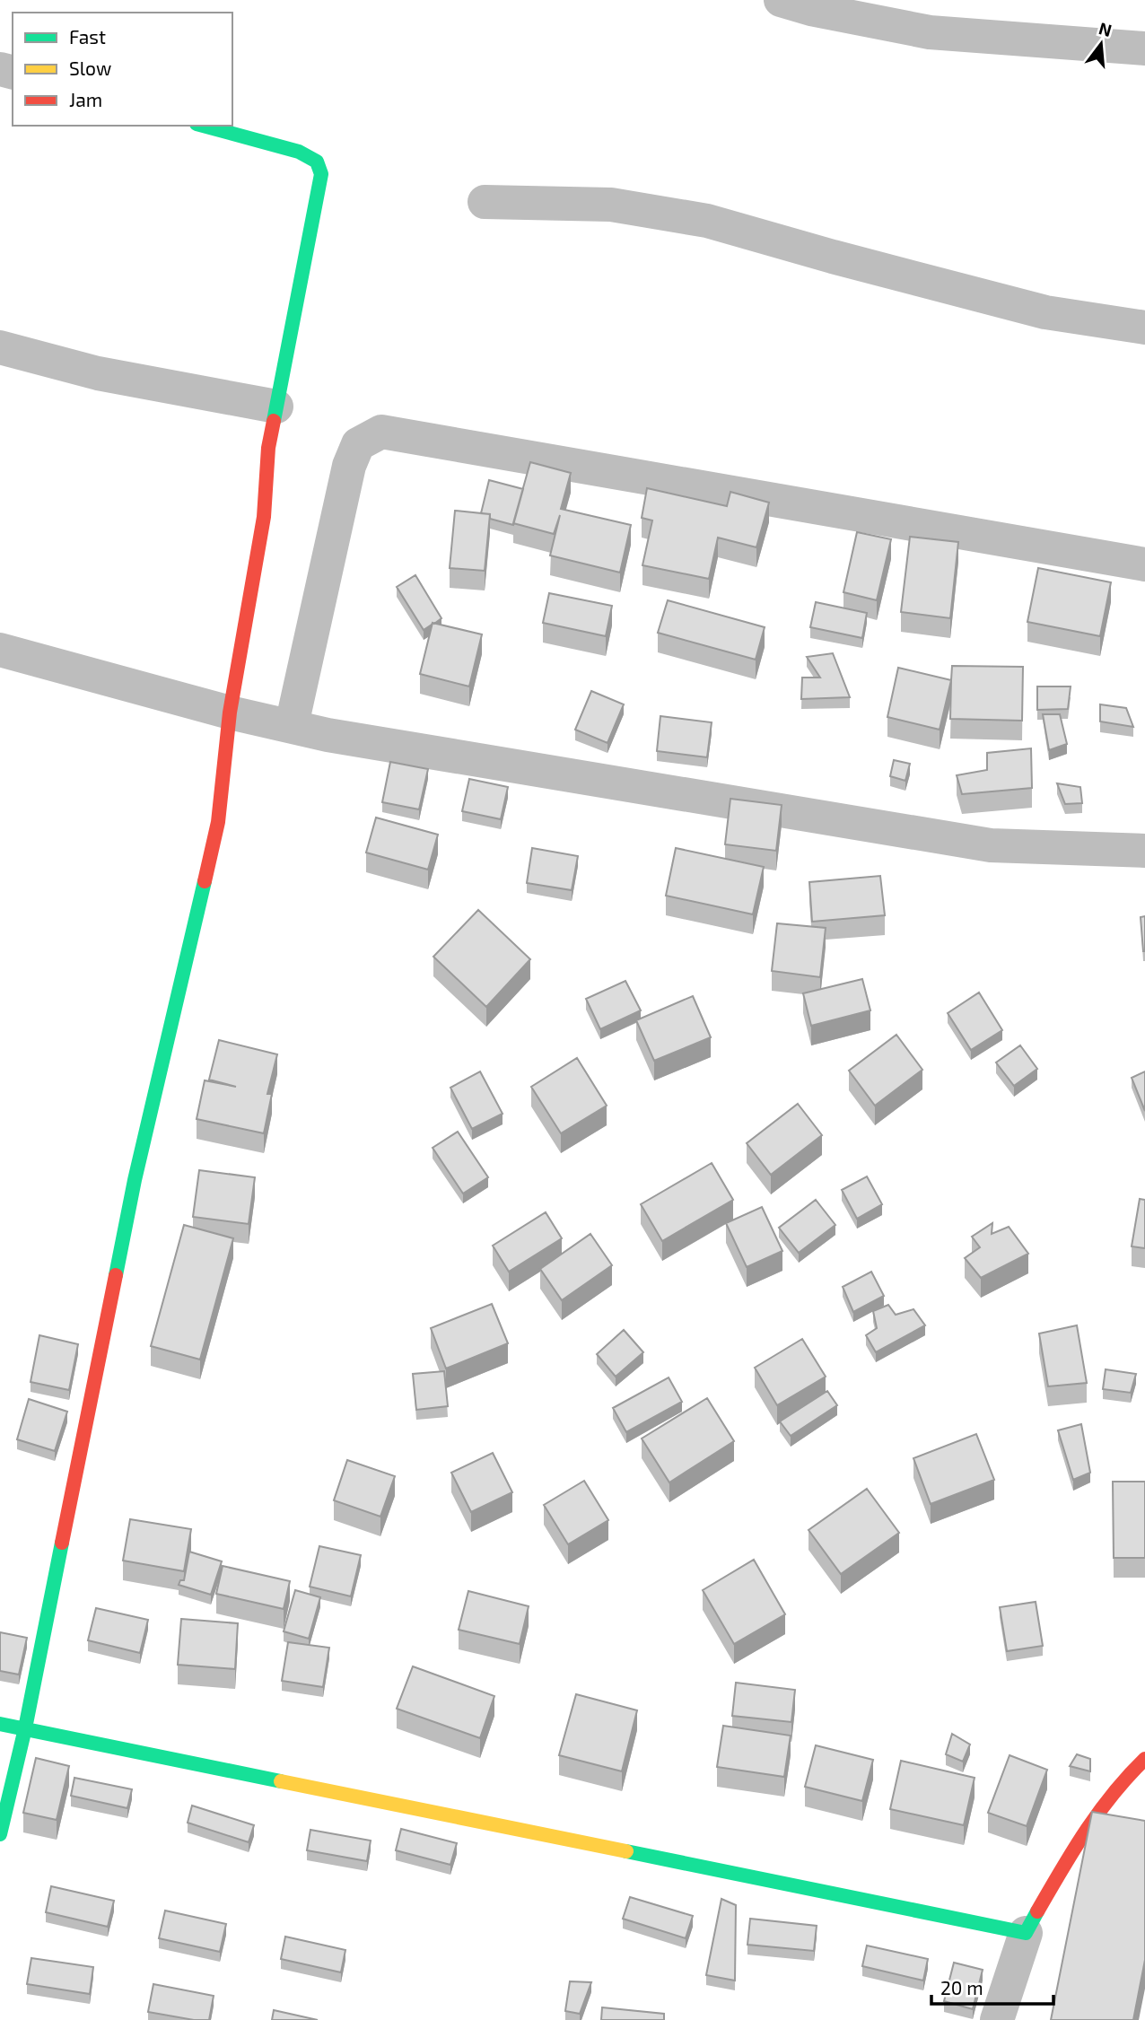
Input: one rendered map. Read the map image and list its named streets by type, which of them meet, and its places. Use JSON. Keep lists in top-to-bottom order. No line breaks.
{"legend":["Fast","Slow","Jam"],"scale_bar":"20 m","north":"top"}
